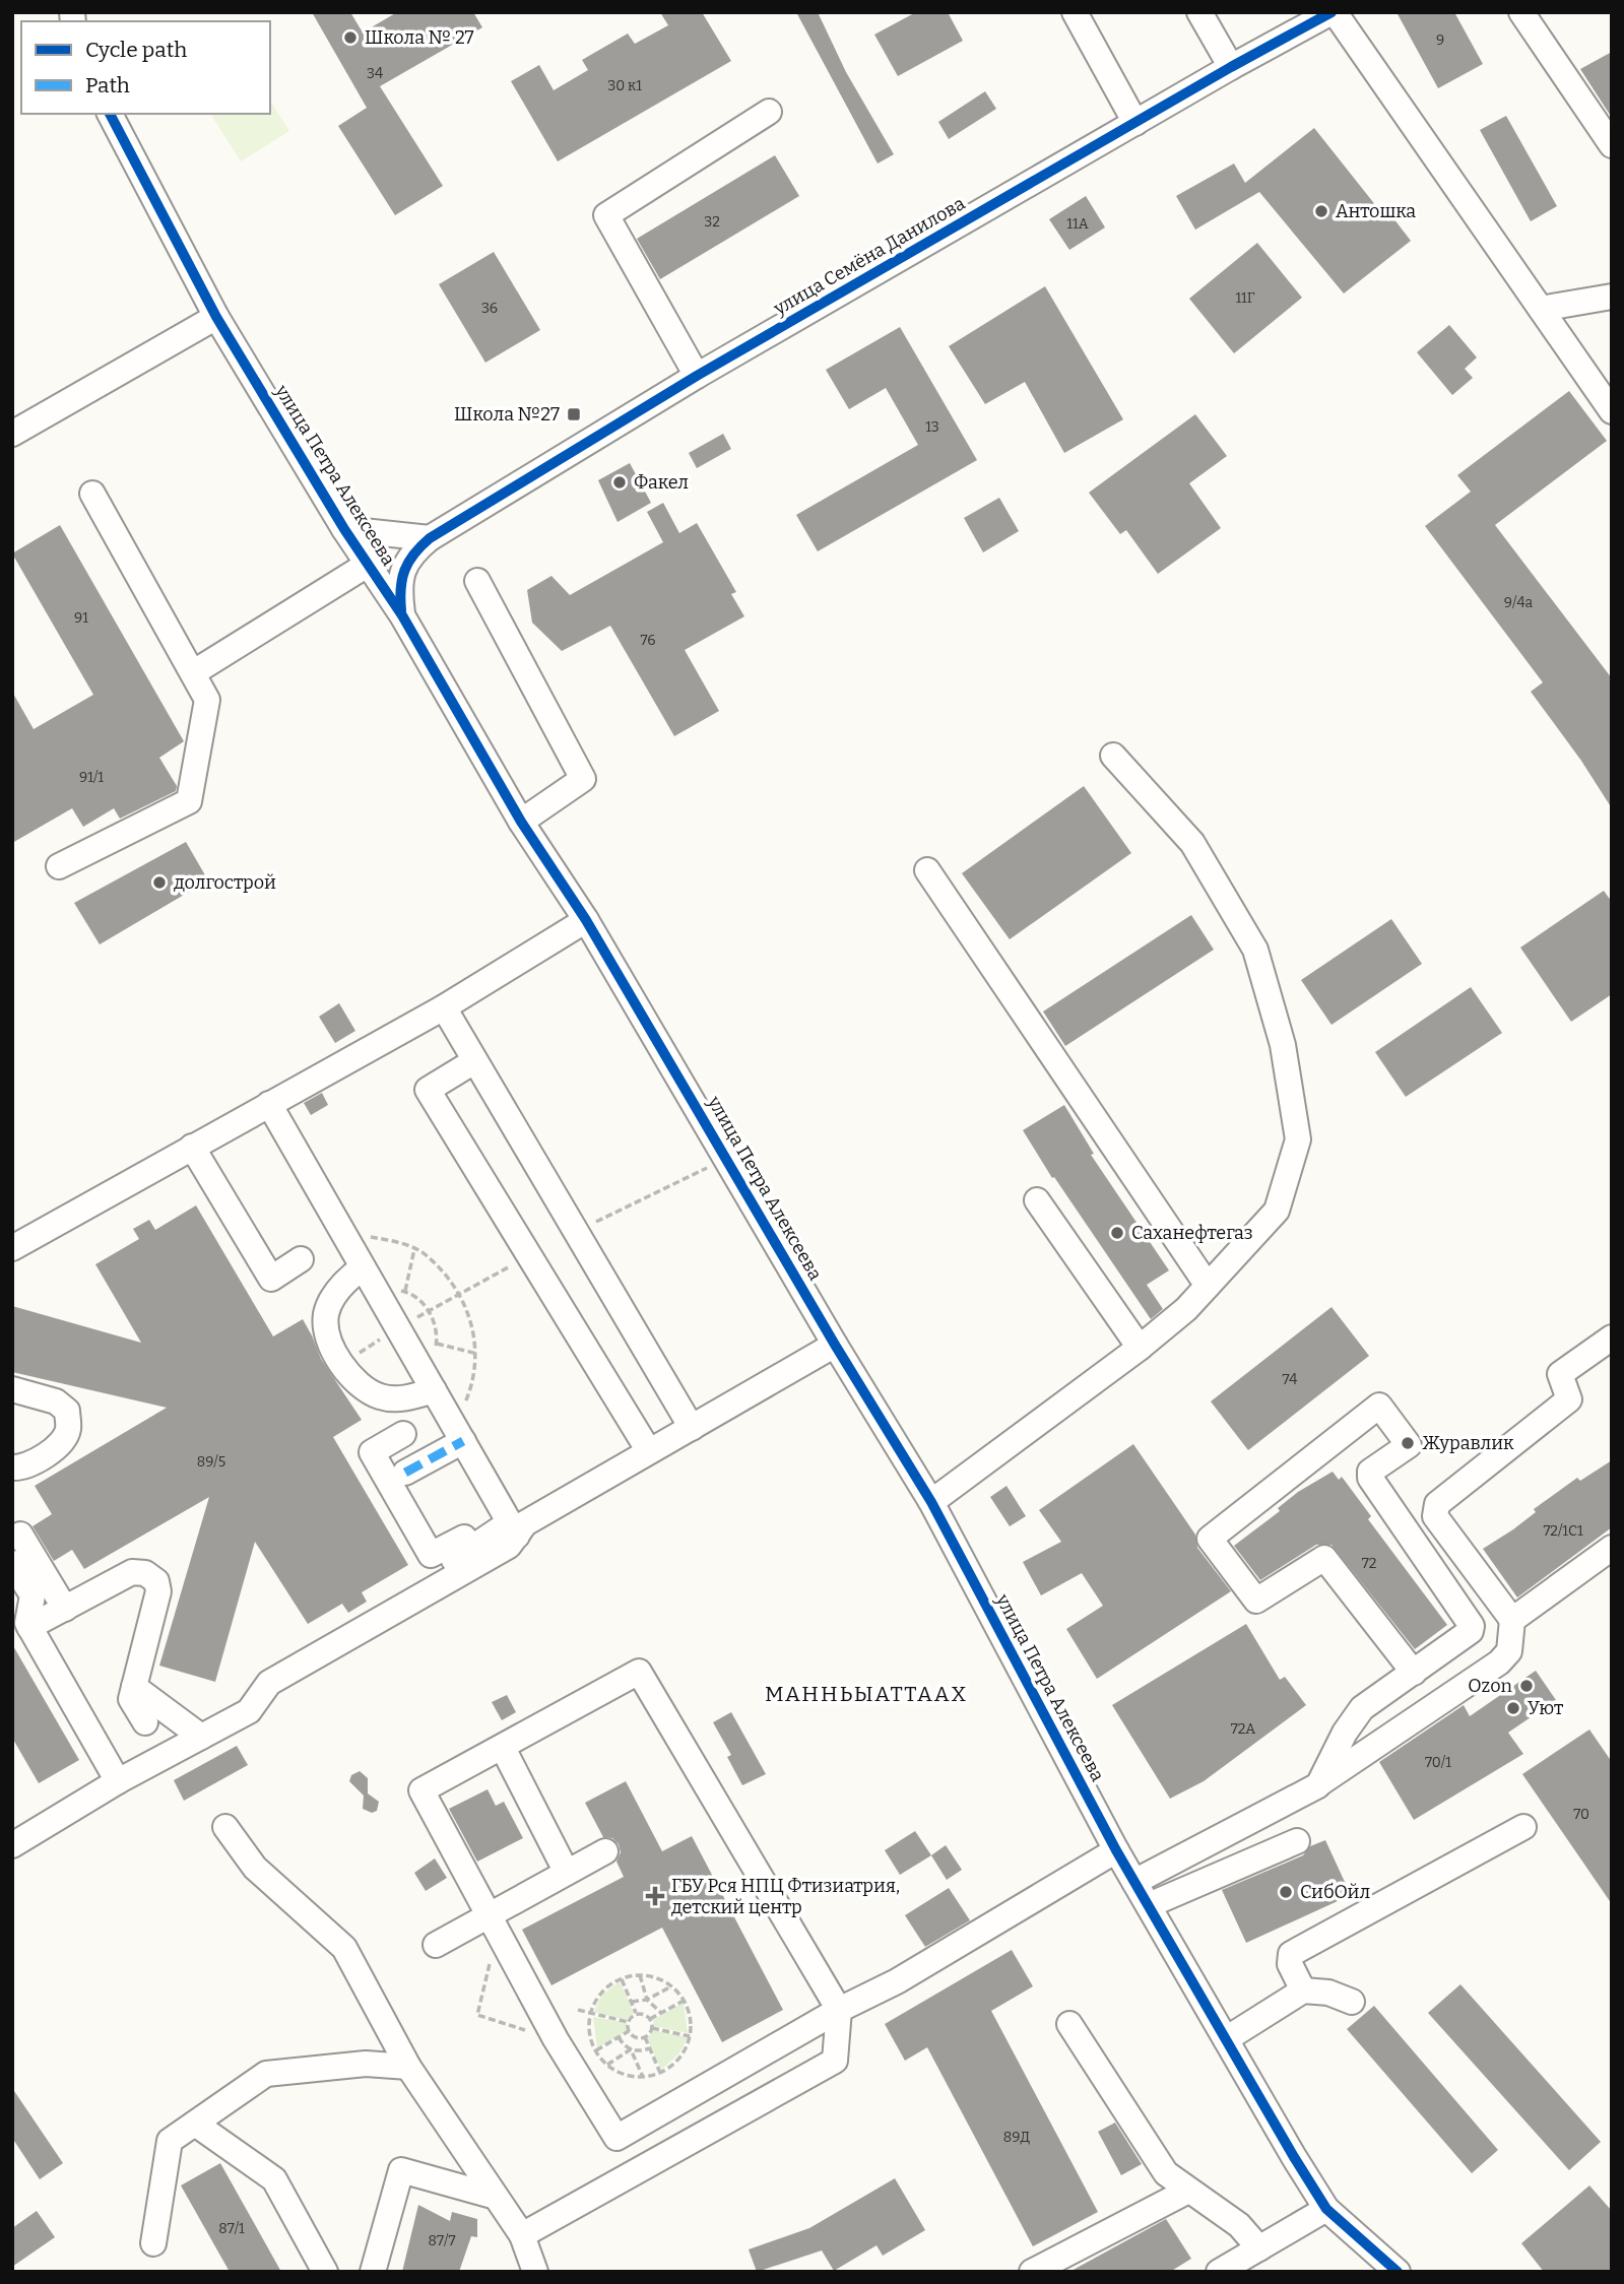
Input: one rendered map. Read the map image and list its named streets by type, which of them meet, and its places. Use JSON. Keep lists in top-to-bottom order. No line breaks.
{"streets":{"street":["улица Семёна Данилова","улица Петра Алексеева"]},"crossings":[["улица Семёна Данилова","улица Петра Алексеева"]],"districts":["МАННЬЫАТТААХ"],"places":{"other":["Школа № 27","Антошка","Факел","долгострой","Саханефтегаз","Журавлик","Ozon","Уют","СибОйл"],"transit":["Школа №27"],"health":["ГБУ Рся НПЦ Фтизиатрия, детский центр"]},"house_numbers":["9","34","30 к1","32","11А","11Г","36","13","9/4а","91","76","91/1","74","89/5","72/1С1","72","72А","70/1","70","89Д","87/1","87/7"],"legend":["Cycle path","Path"]}
